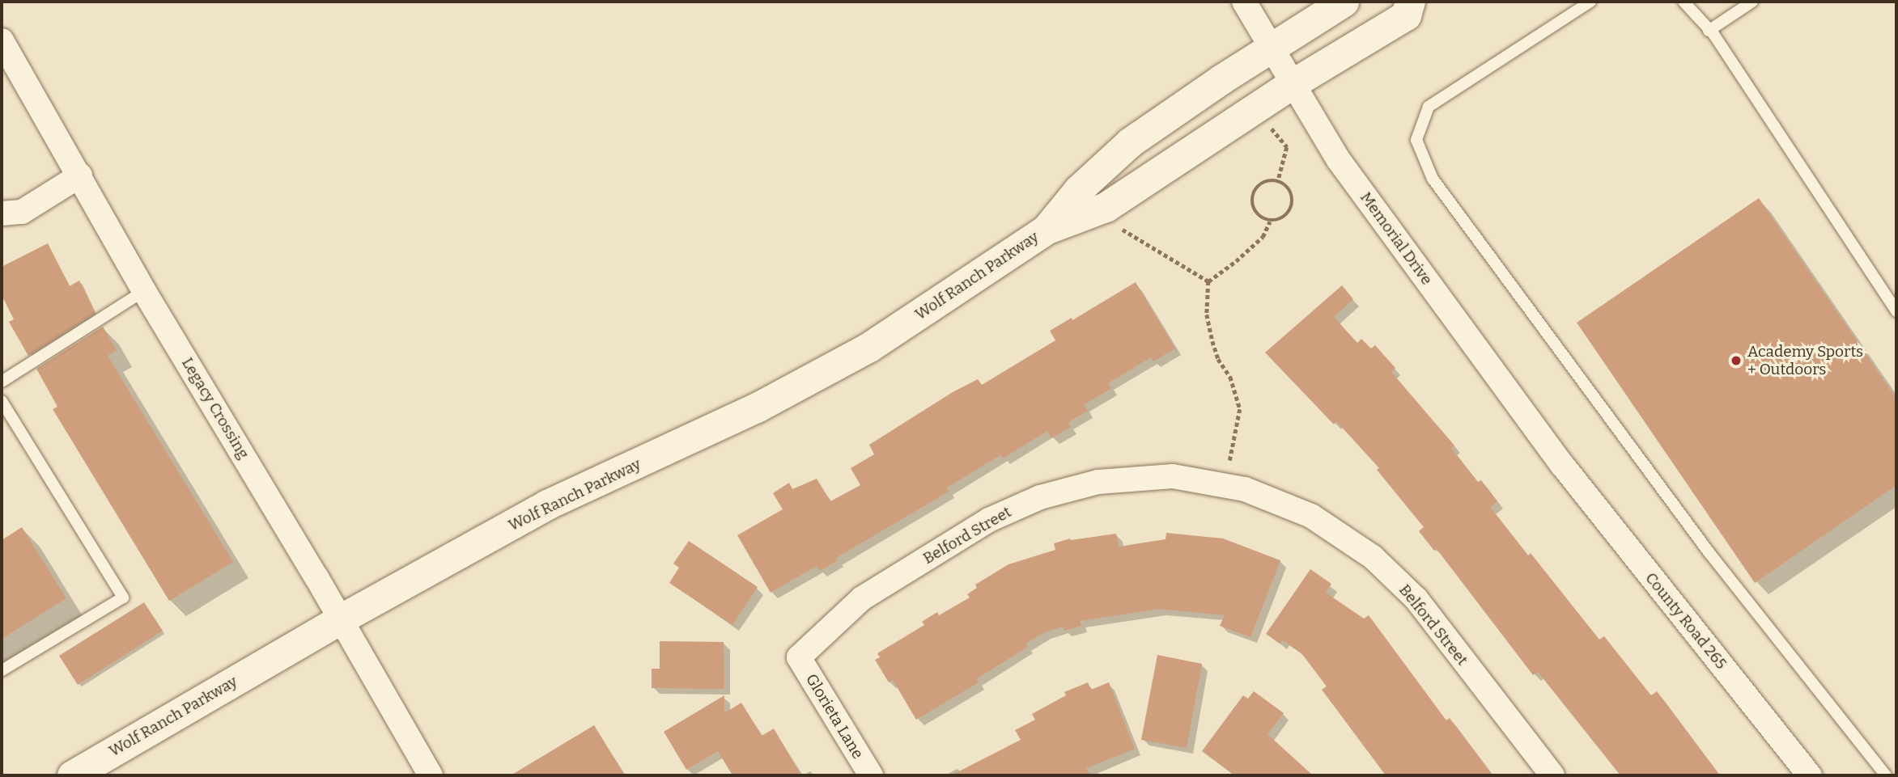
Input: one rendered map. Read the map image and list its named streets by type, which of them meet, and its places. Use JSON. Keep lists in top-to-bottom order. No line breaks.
{"streets":{"street":["Memorial Drive","Wolf Ranch Parkway","Legacy Crossing","Belford Street","County Road 265","Glorieta Lane"]},"crossings":[["Memorial Drive","Wolf Ranch Parkway"],["Memorial Drive","County Road 265"],["Wolf Ranch Parkway","Legacy Crossing"],["Belford Street","Glorieta Lane"]],"places":["Academy Sports + Outdoors"]}
